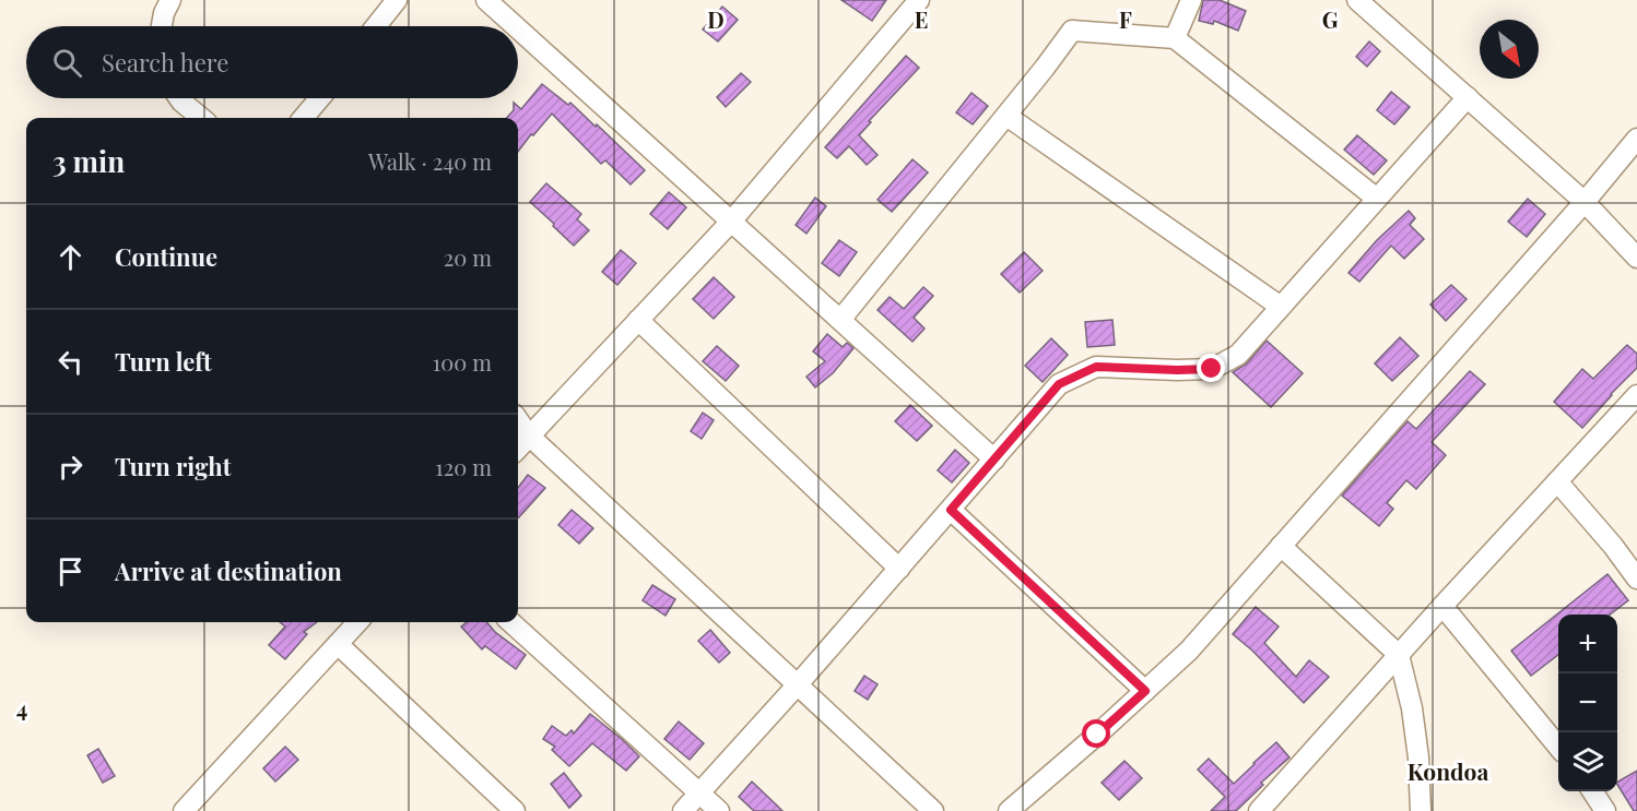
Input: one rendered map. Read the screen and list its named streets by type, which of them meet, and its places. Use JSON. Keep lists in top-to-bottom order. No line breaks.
{"districts":["Kondoa"],"north":"bottom right","page":{"search":"Search here","heading":["3 min","Walk · 240 m"],"list":[["Continue","20 m"],["Turn left","100 m"],["Turn right","120 m"],"Arrive at destination"],"map_buttons":["+","−"]},"grid":{"columns":["D","E","F","G"],"rows":["4"]}}
